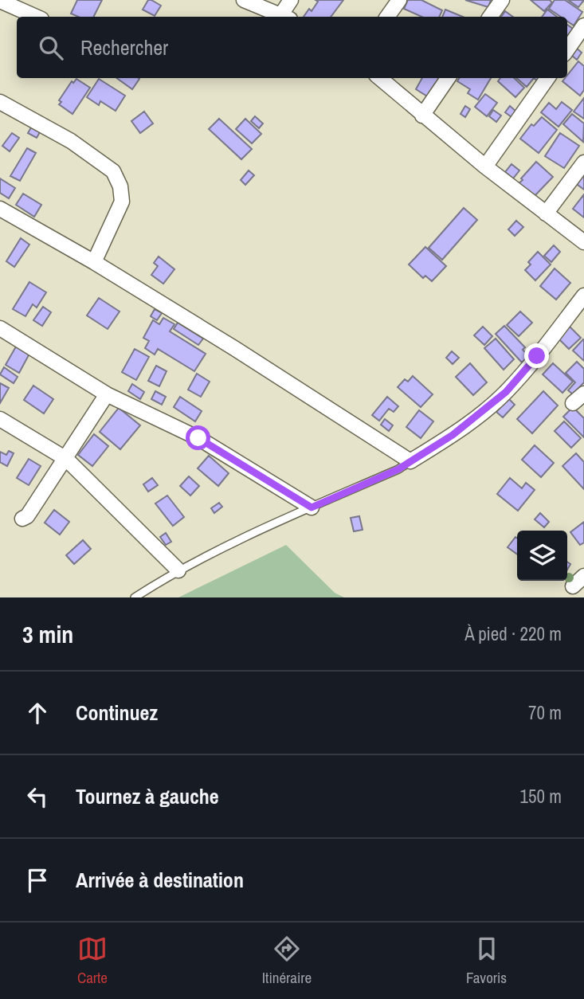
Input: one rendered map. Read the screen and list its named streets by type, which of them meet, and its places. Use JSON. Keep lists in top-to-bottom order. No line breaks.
{"page":{"search":"Rechercher","heading":["3 min","À pied · 220 m"],"list":[["Continuez","70 m"],["Tournez à gauche","150 m"],"Arrivée à destination"],"nav":["Carte","Itinéraire","Favoris"]}}
